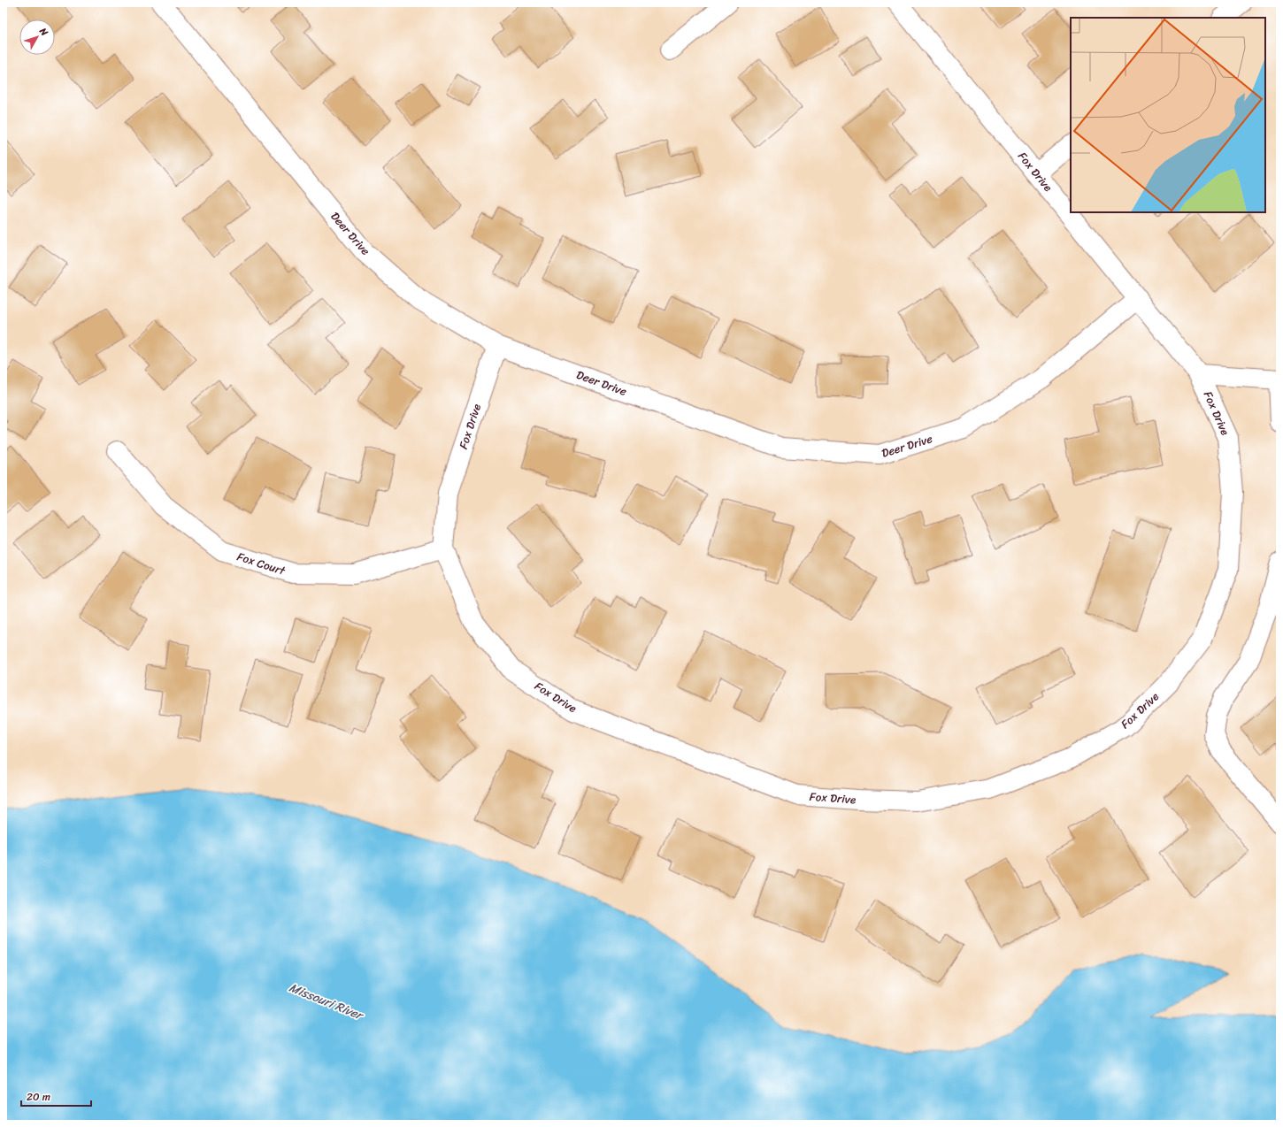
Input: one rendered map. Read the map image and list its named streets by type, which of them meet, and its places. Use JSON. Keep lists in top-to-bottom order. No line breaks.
{"streets":{"street":["Fox Drive","Deer Drive","Fox Court"]},"crossings":[["Fox Drive","Deer Drive"],["Fox Drive","Fox Court"]],"water":["Missouri River"],"scale_bar":"20 m","north":"top right"}
